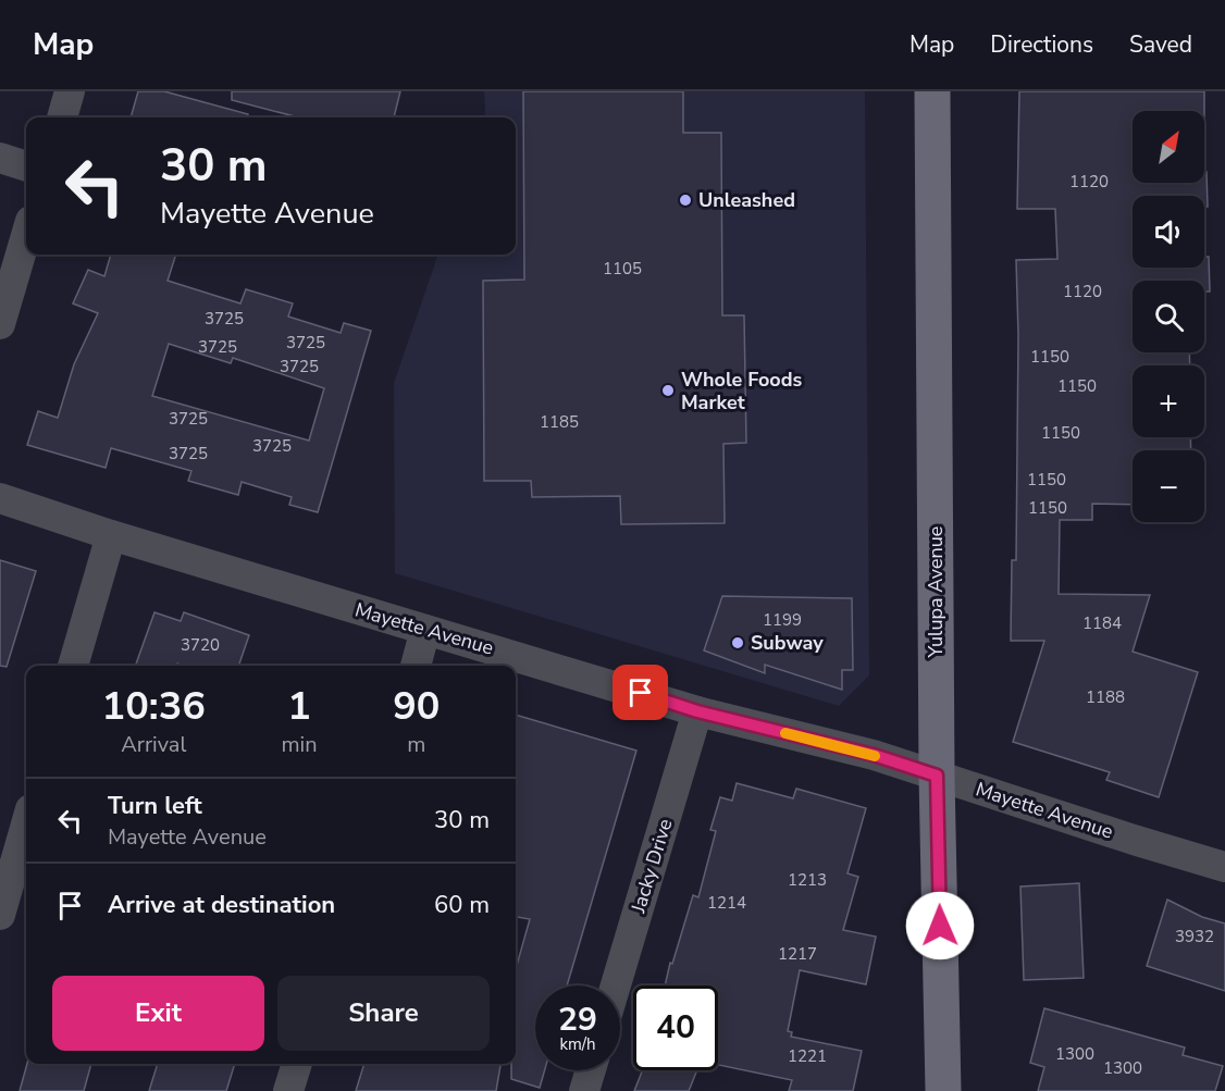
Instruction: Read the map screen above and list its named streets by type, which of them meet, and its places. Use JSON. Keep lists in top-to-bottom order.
{
  "streets": {
    "street": ["Yulupa Avenue", "Mayette Avenue", "Jacky Drive"]
  },
  "crossings": [
    ["Yulupa Avenue", "Mayette Avenue"],
    ["Mayette Avenue", "Jacky Drive"]
  ],
  "places": ["Unleashed", "Whole Foods Market", "Subway"],
  "house_numbers": [
    "1120",
    "1105",
    "1120",
    "3725",
    "3725",
    "3725",
    "1150",
    "3725",
    "1150",
    "3725",
    "1185",
    "1150",
    "3725",
    "3725",
    "1150",
    "1150",
    "1199",
    "1184",
    "3720",
    "1188",
    "1213",
    "1214",
    "3932",
    "1217",
    "1300",
    "1221",
    "1300"
  ],
  "north": "top right",
  "page": {
    "header": "Map",
    "nav": ["Map", "Directions", "Saved"],
    "map_buttons": ["+", "−"],
    "turn": ["30 m", "Mayette Avenue"],
    "eta": [
      "10:36",
      "Arrival",
      "1",
      "min",
      "90",
      "m"
    ],
    "list": [
      {
        "name": "Turn left",
        "note": "Mayette Avenue",
        "value": "30 m"
      },
      {
        "name": "Arrive at destination",
        "value": "60 m"
      }
    ],
    "buttons": ["Exit", "Share"],
    "speed": "29 km/h",
    "limit": "40"
  }
}
